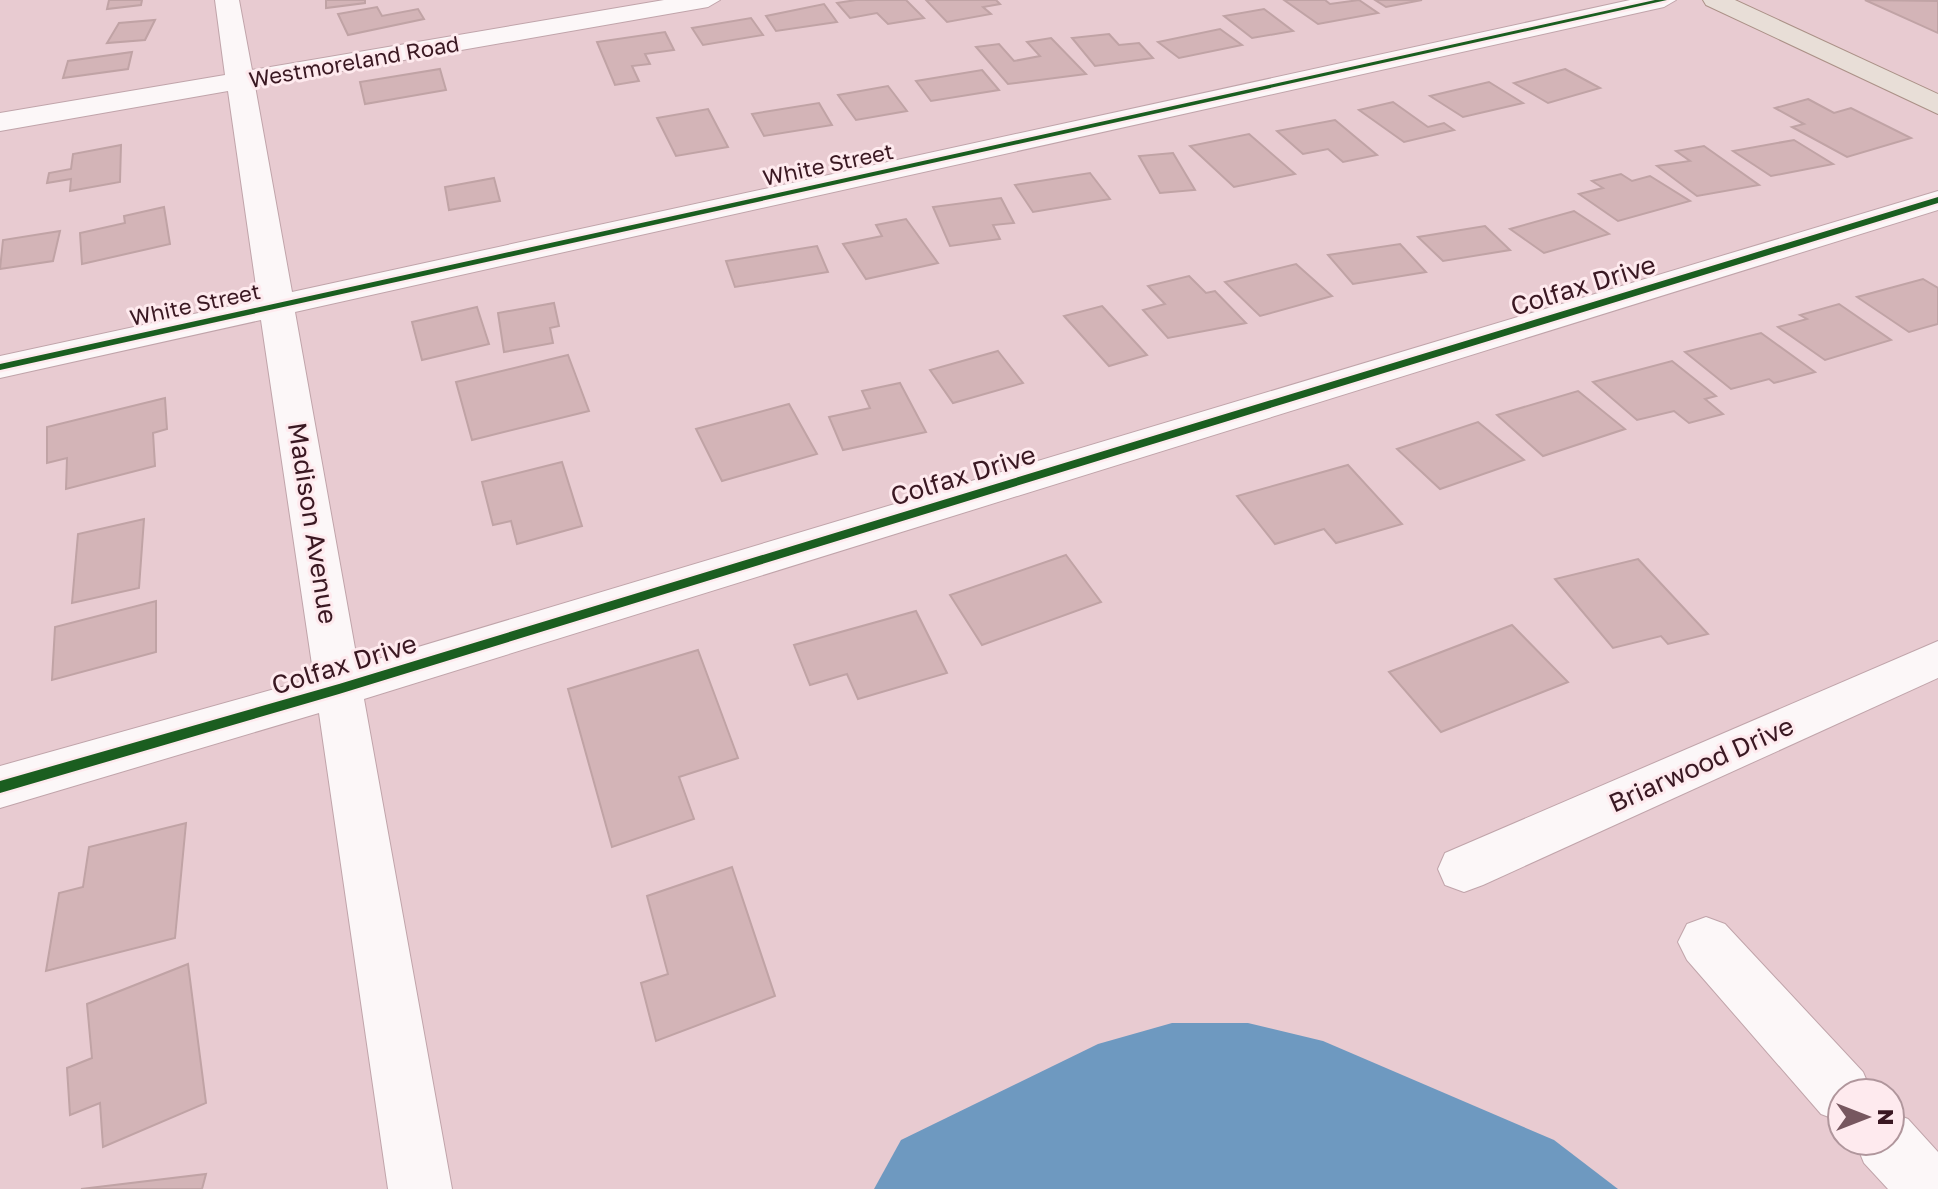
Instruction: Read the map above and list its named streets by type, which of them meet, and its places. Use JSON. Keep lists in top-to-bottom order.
{
  "streets": {
    "street": [
      "Westmoreland Road",
      "White Street",
      "Colfax Drive",
      "Madison Avenue",
      "Briarwood Drive"
    ]
  },
  "crossings": [
    ["Westmoreland Road", "Madison Avenue"],
    ["White Street", "Madison Avenue"],
    ["Colfax Drive", "Madison Avenue"]
  ],
  "north": "right"
}
